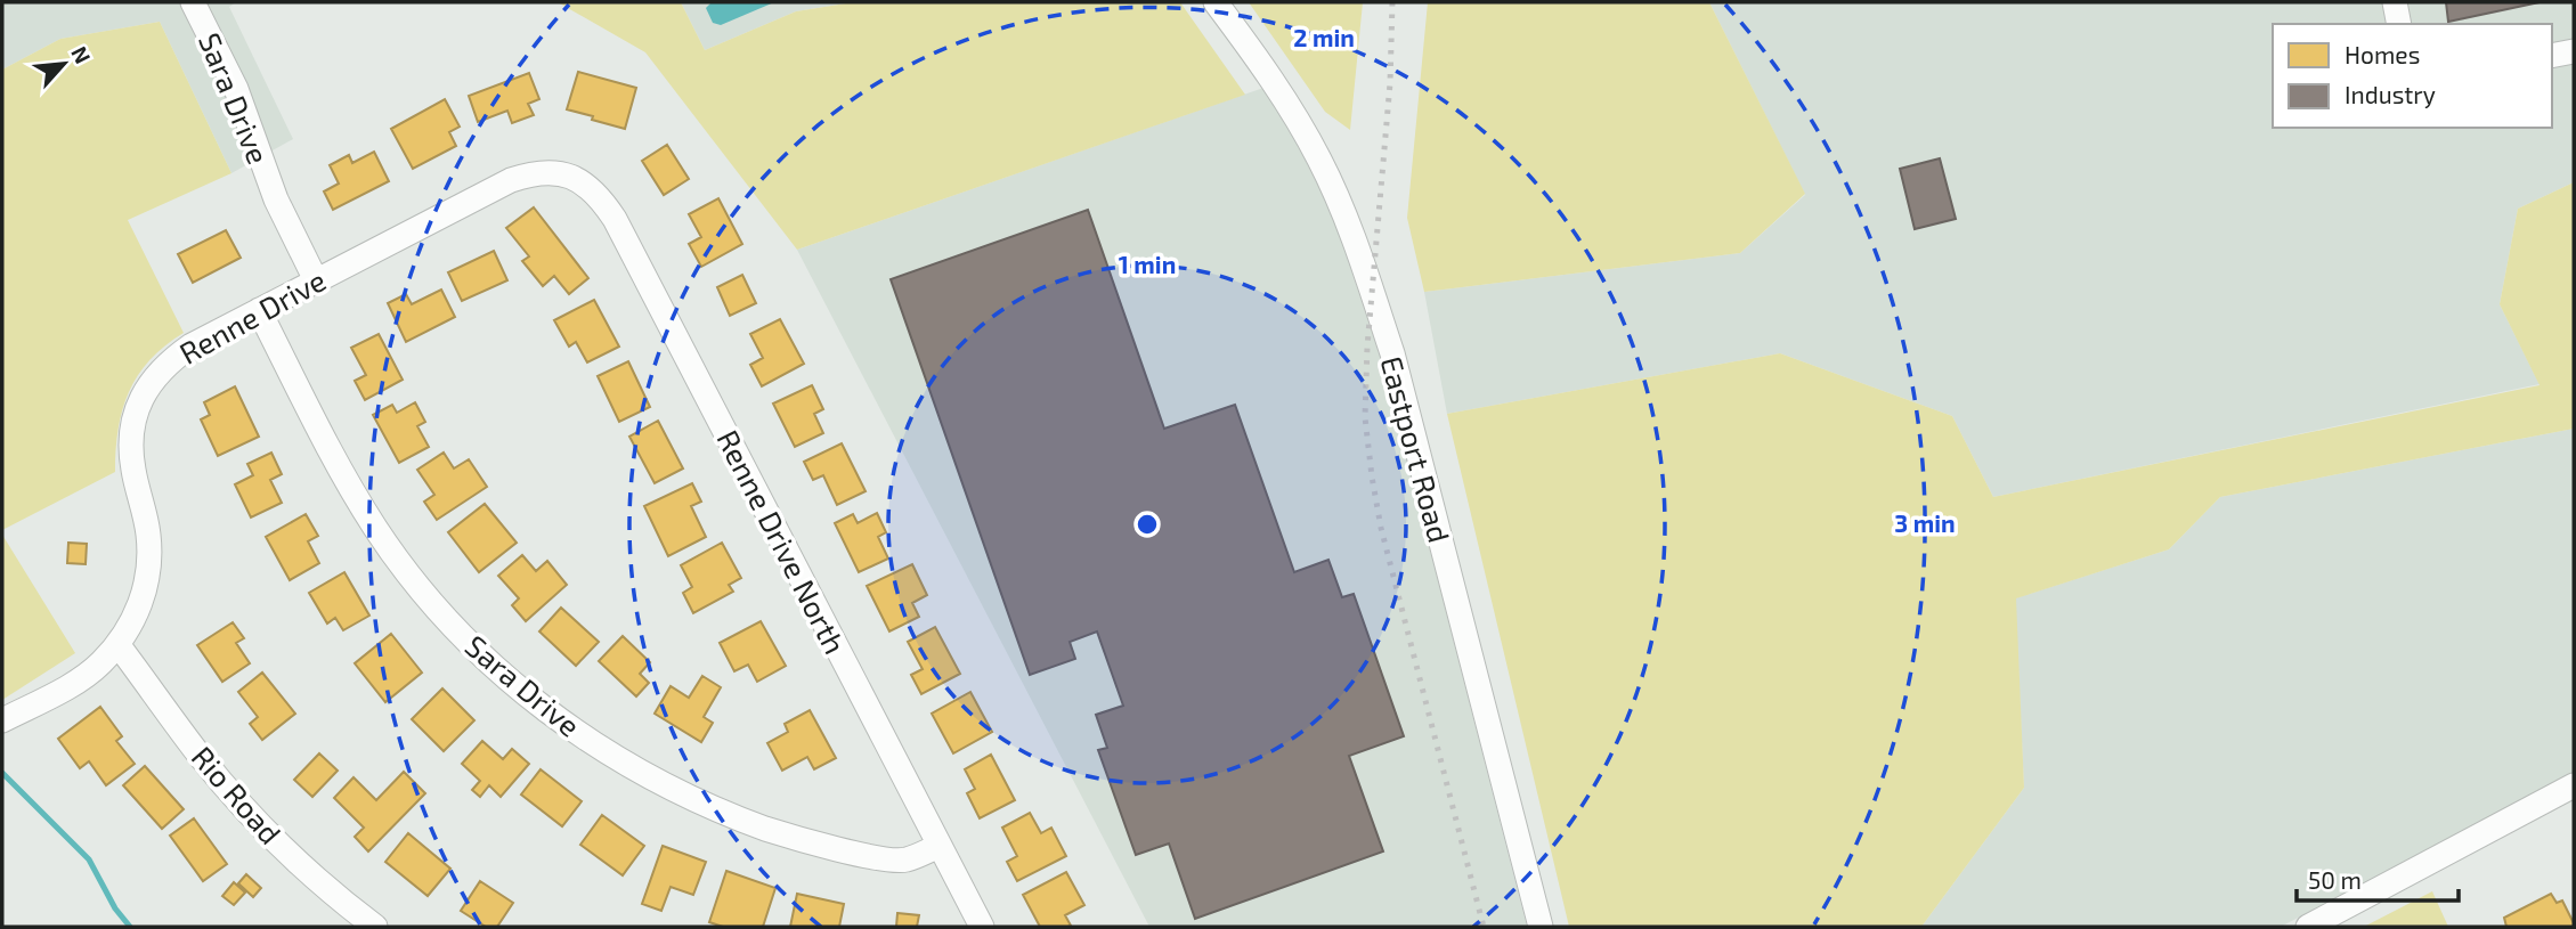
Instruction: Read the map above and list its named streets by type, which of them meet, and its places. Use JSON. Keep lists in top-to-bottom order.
{
  "streets": {
    "street": [
      "Sara Drive",
      "Renne Drive",
      "Eastport Road",
      "Renne Drive North",
      "Rio Road"
    ]
  },
  "crossings": [
    ["Sara Drive", "Renne Drive"],
    ["Sara Drive", "Renne Drive North"],
    ["Renne Drive", "Renne Drive North"],
    ["Renne Drive", "Rio Road"]
  ],
  "legend": ["Homes", "Industry"],
  "scale_bar": "50 m",
  "north": "top right",
  "rings": ["2 min", "1 min", "3 min"]
}
